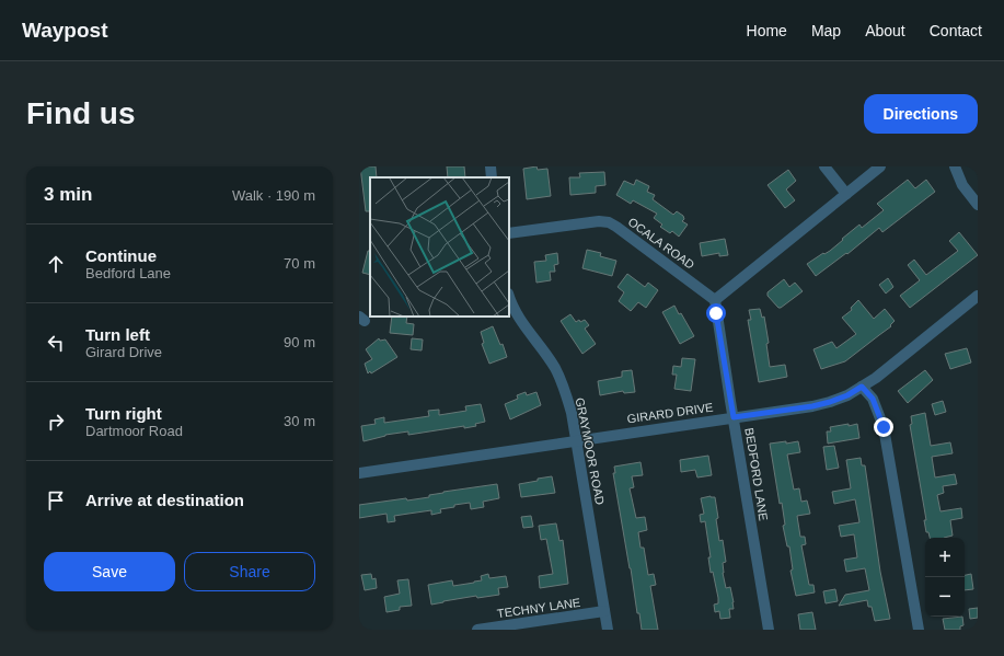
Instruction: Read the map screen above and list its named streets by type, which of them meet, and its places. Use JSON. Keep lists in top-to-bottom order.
{
  "streets": {
    "street": [
      "OCALA ROAD",
      "GIRARD DRIVE",
      "GRAYMOOR ROAD",
      "BEDFORD LANE",
      "TECHNY LANE"
    ]
  },
  "crossings": [
    ["OCALA ROAD", "BEDFORD LANE"],
    ["GIRARD DRIVE", "GRAYMOOR ROAD"],
    ["GIRARD DRIVE", "BEDFORD LANE"],
    ["GRAYMOOR ROAD", "TECHNY LANE"]
  ],
  "page": {
    "header": "Waypost",
    "nav": [
      "Home",
      "Map",
      "About",
      "Contact"
    ],
    "buttons": [
      "Directions",
      ["Save", "Share"]
    ],
    "title": "Find us",
    "heading": ["3 min", "Walk · 190 m"],
    "list": [
      ["Continue", "Bedford Lane", "70 m"],
      ["Turn left", "Girard Drive", "90 m"],
      ["Turn right", "Dartmoor Road", "30 m"],
      "Arrive at destination"
    ],
    "map_buttons": ["+", "−"]
  }
}
